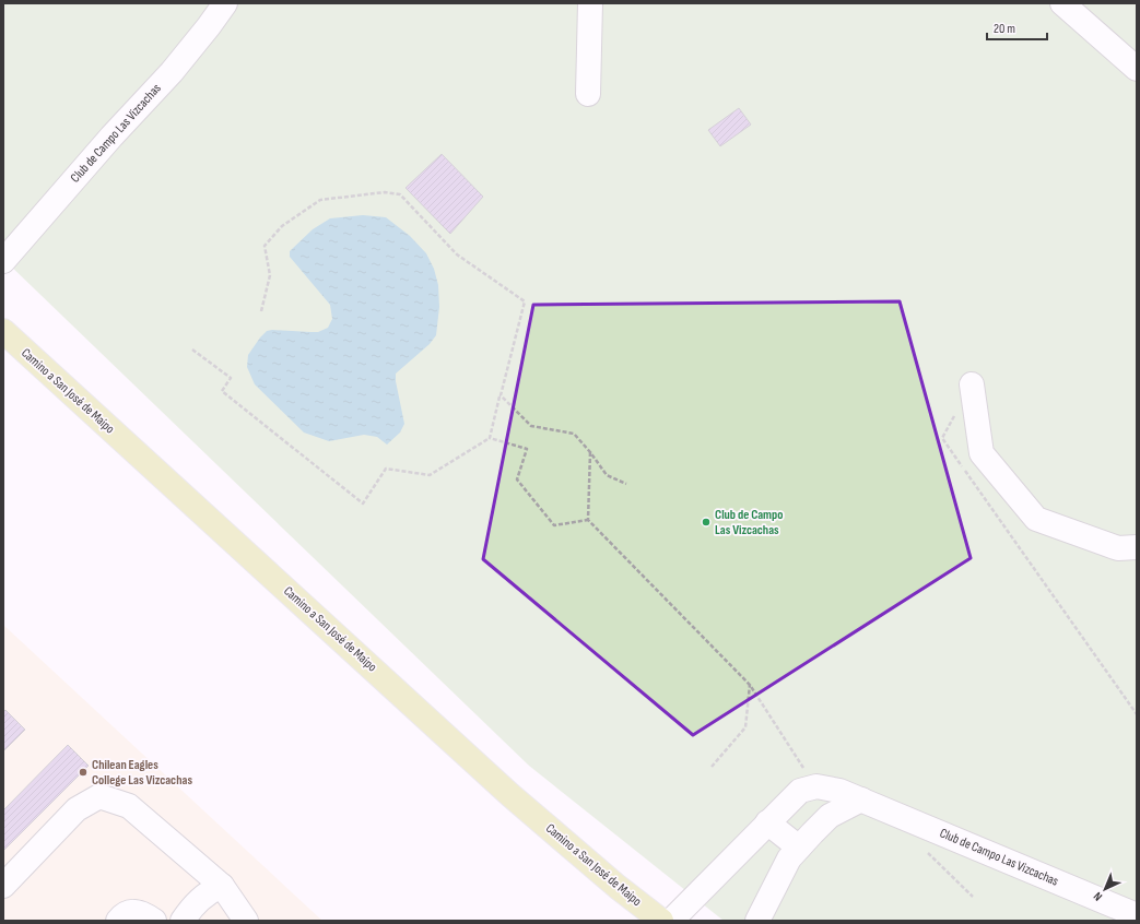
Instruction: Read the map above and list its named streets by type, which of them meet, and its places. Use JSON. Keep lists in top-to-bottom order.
{
  "streets": {
    "main road": ["Camino a San José de Maipo"],
    "lane": ["Club de Campo Las Vizcachas"]
  },
  "places": ["Club de Campo Las Vizcachas", "Chilean Eagles College Las Vizcachas"],
  "scale_bar": "20 m",
  "north": "bottom left"
}
